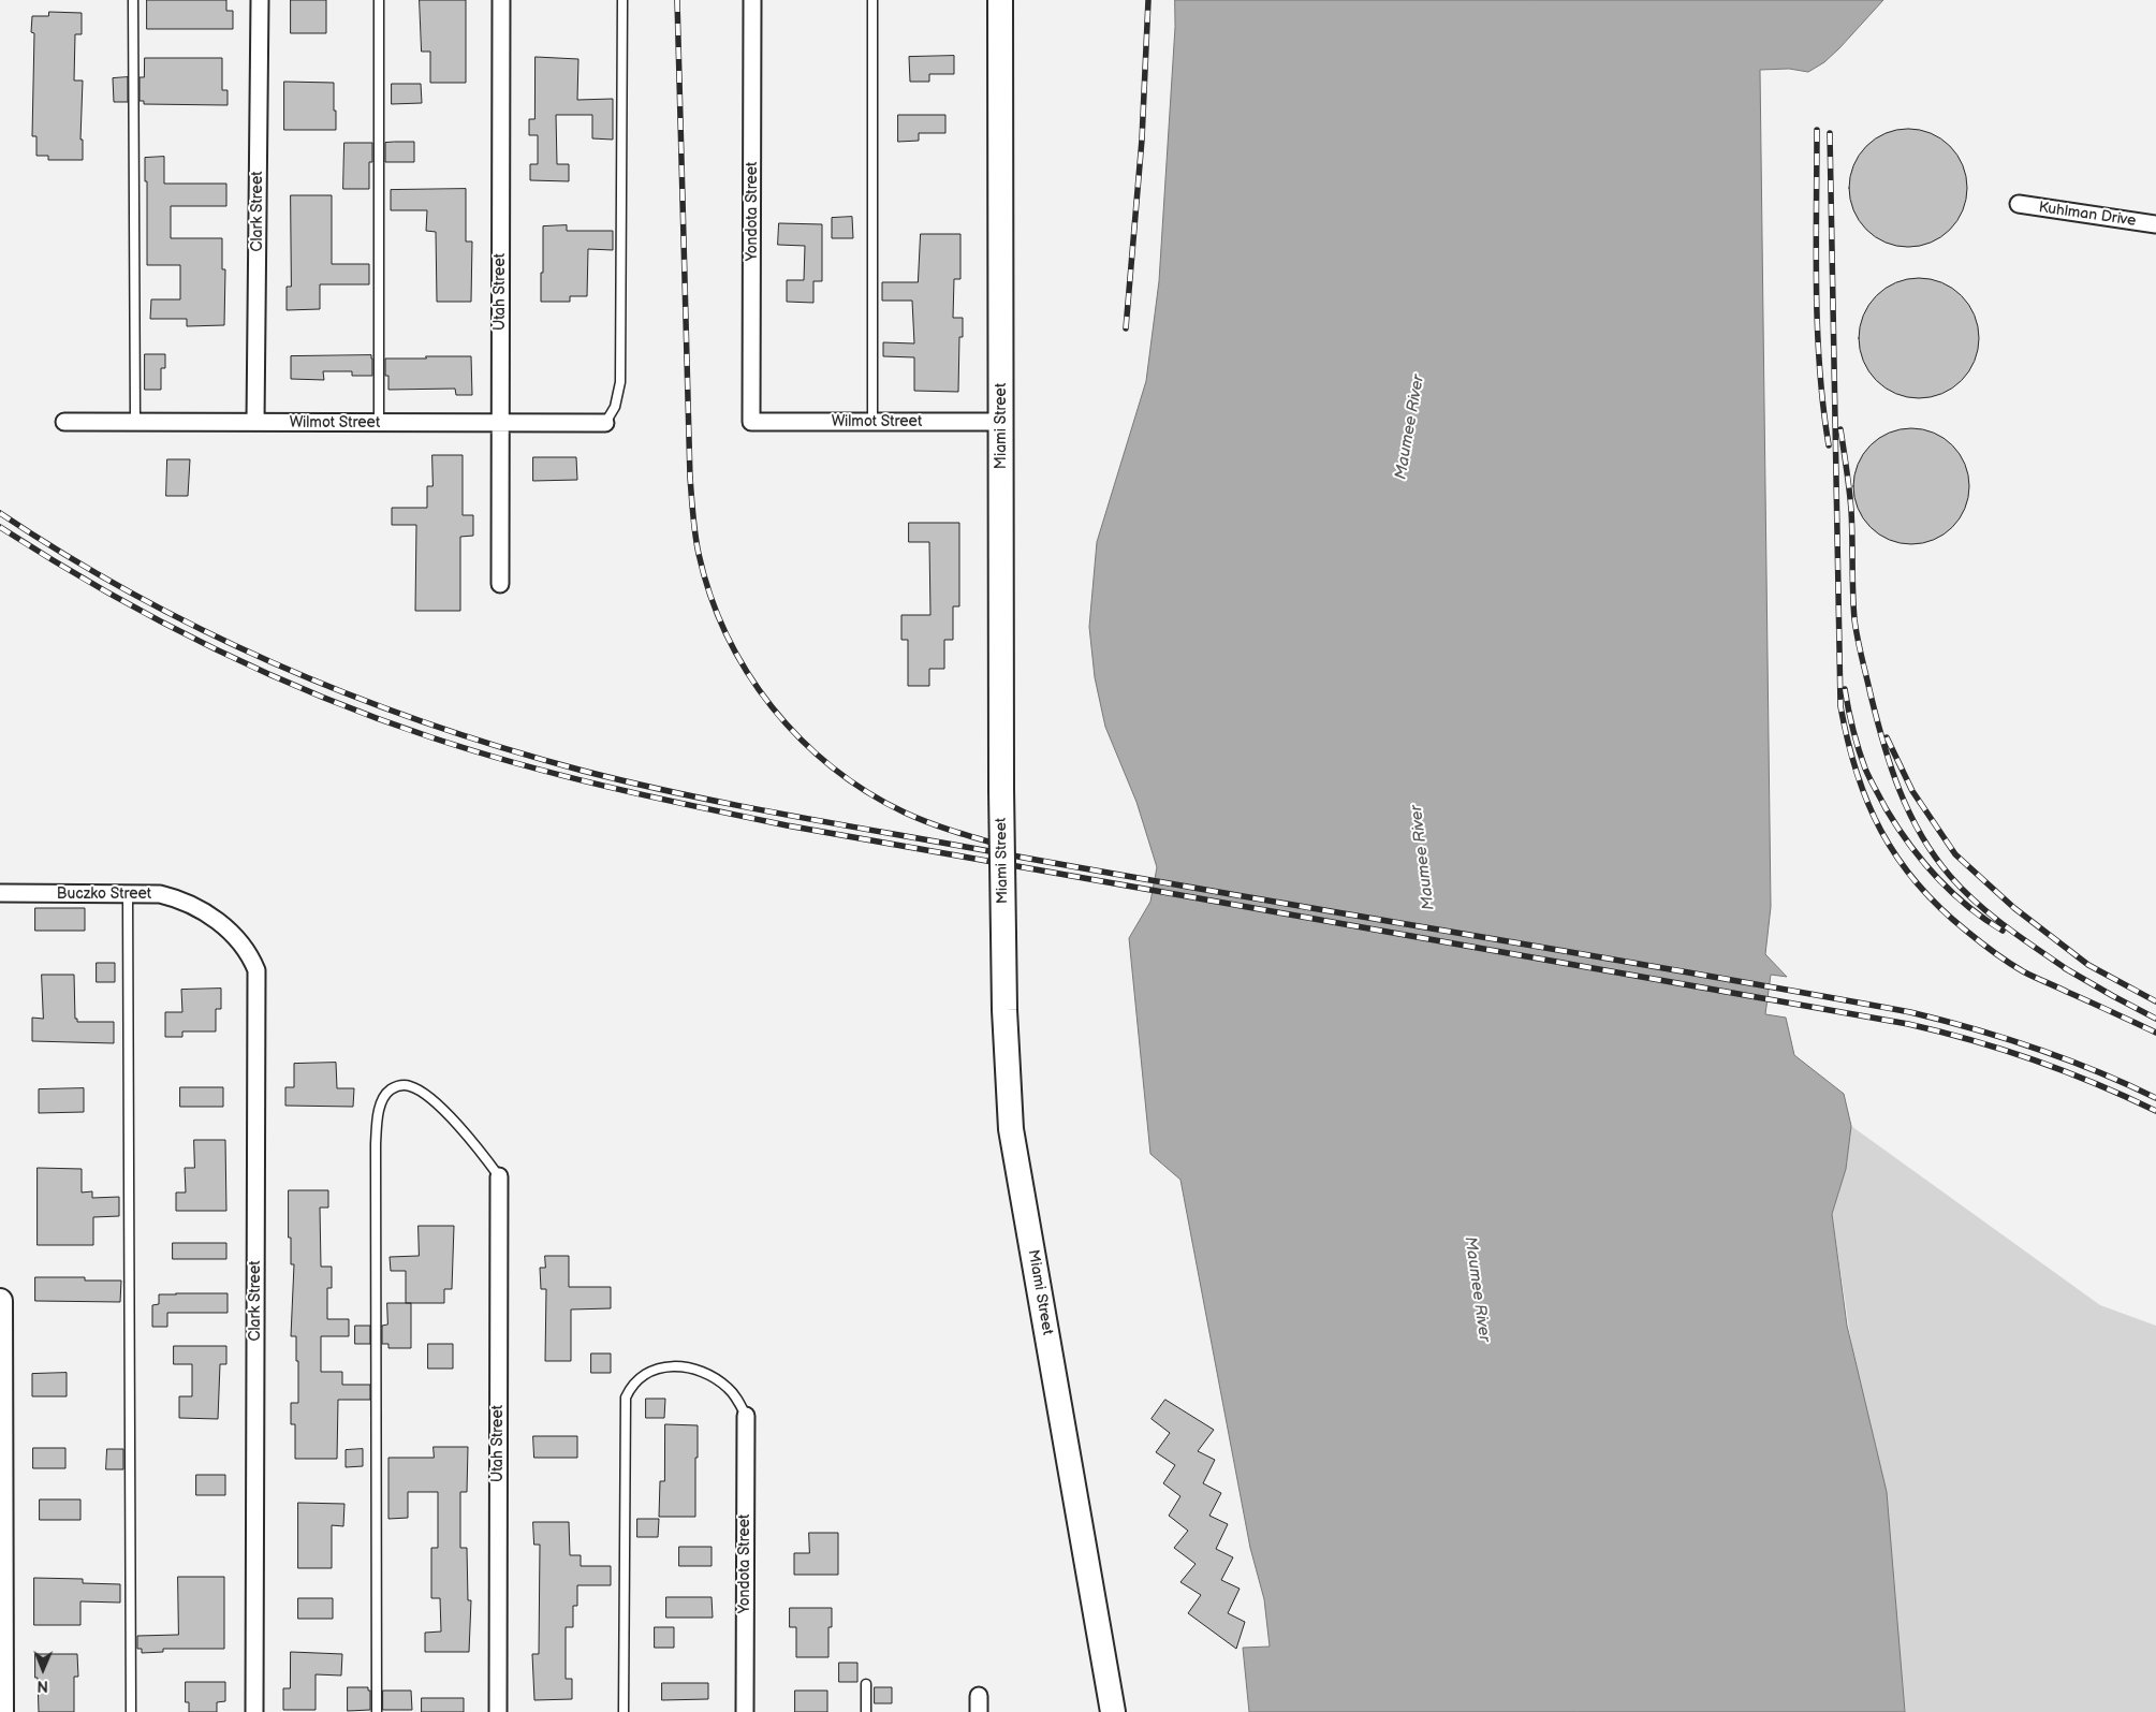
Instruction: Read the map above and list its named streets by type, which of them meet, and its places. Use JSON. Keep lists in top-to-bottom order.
{
  "streets": {
    "street": [
      "Clark Street",
      "Yondota Street",
      "Kuhlman Drive",
      "Utah Street",
      "Wilmot Street",
      "Miami Street",
      "Buczko Street"
    ]
  },
  "crossings": [
    ["Clark Street", "Wilmot Street"],
    ["Clark Street", "Buczko Street"],
    ["Yondota Street", "Wilmot Street"],
    ["Utah Street", "Wilmot Street"],
    ["Wilmot Street", "Miami Street"]
  ],
  "water": ["Maumee River"],
  "north": "bottom"
}
